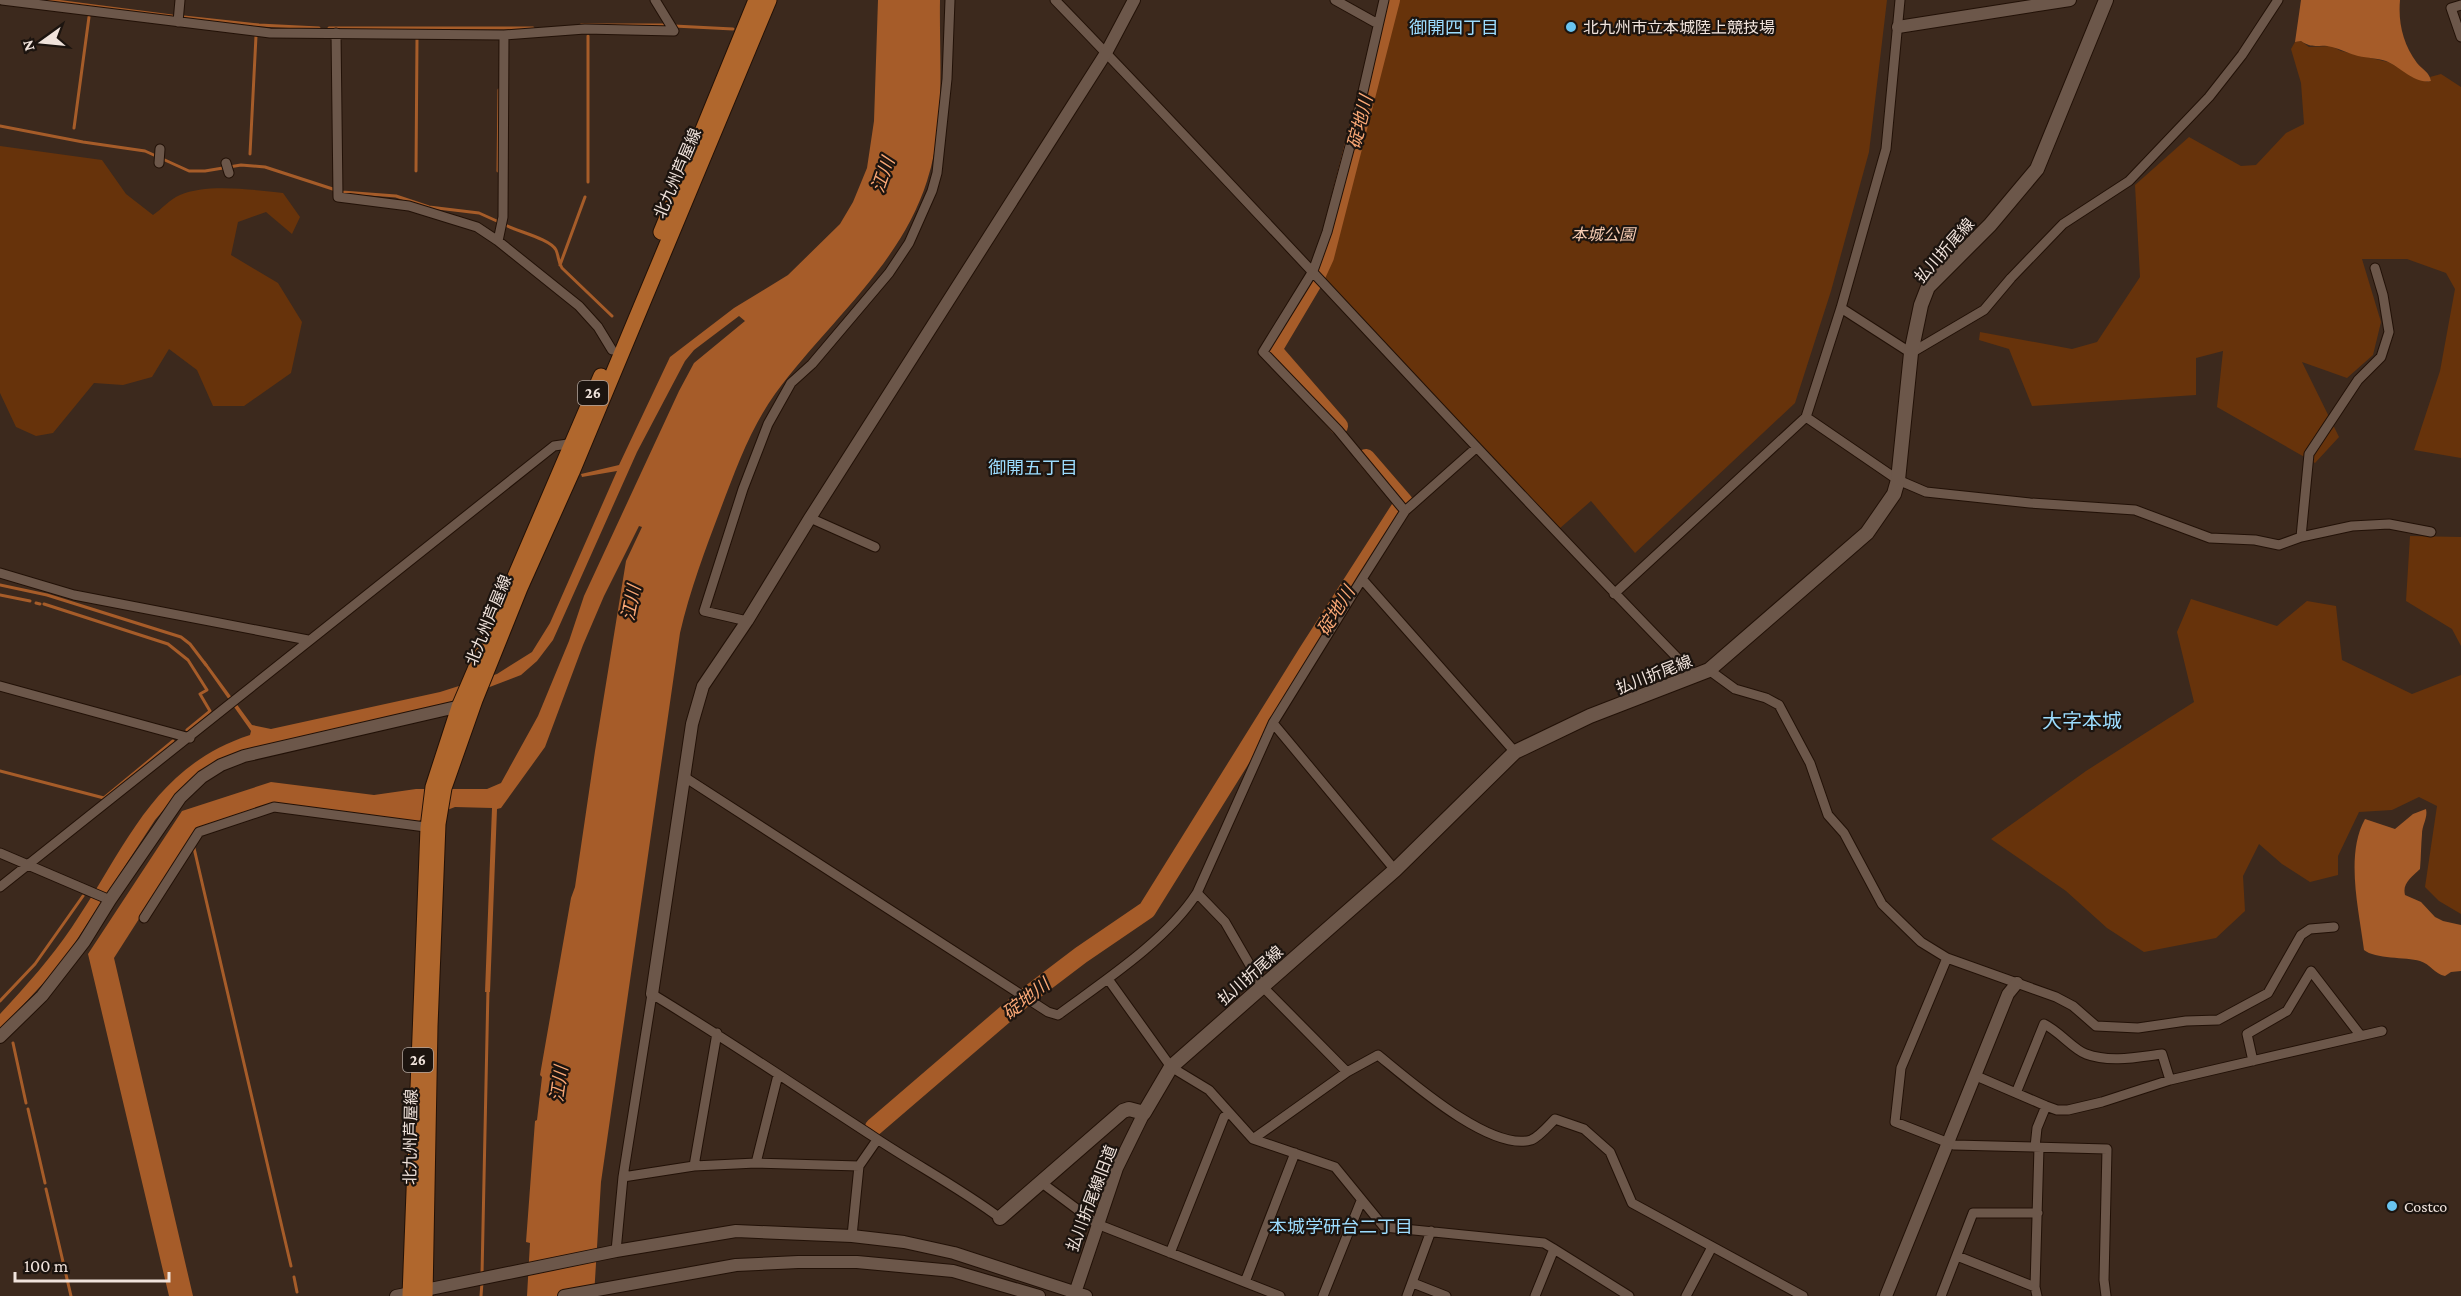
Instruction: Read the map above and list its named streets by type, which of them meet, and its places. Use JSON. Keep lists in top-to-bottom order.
{
  "streets": {
    "main road": ["北九州芦屋線", "払川折尾線", "26"],
    "street": ["払川折尾線旧道"]
  },
  "crossings": [
    ["払川折尾線", "払川折尾線旧道"]
  ],
  "districts": [
    "御開四丁目",
    "御開五丁目",
    "大字本城",
    "本城学研台二丁目"
  ],
  "water": ["碇地川", "江川"],
  "parks": ["本城公園"],
  "places": ["北九州市立本城陸上競技場", "Costco"],
  "scale_bar": "100 m",
  "north": "left"
}
